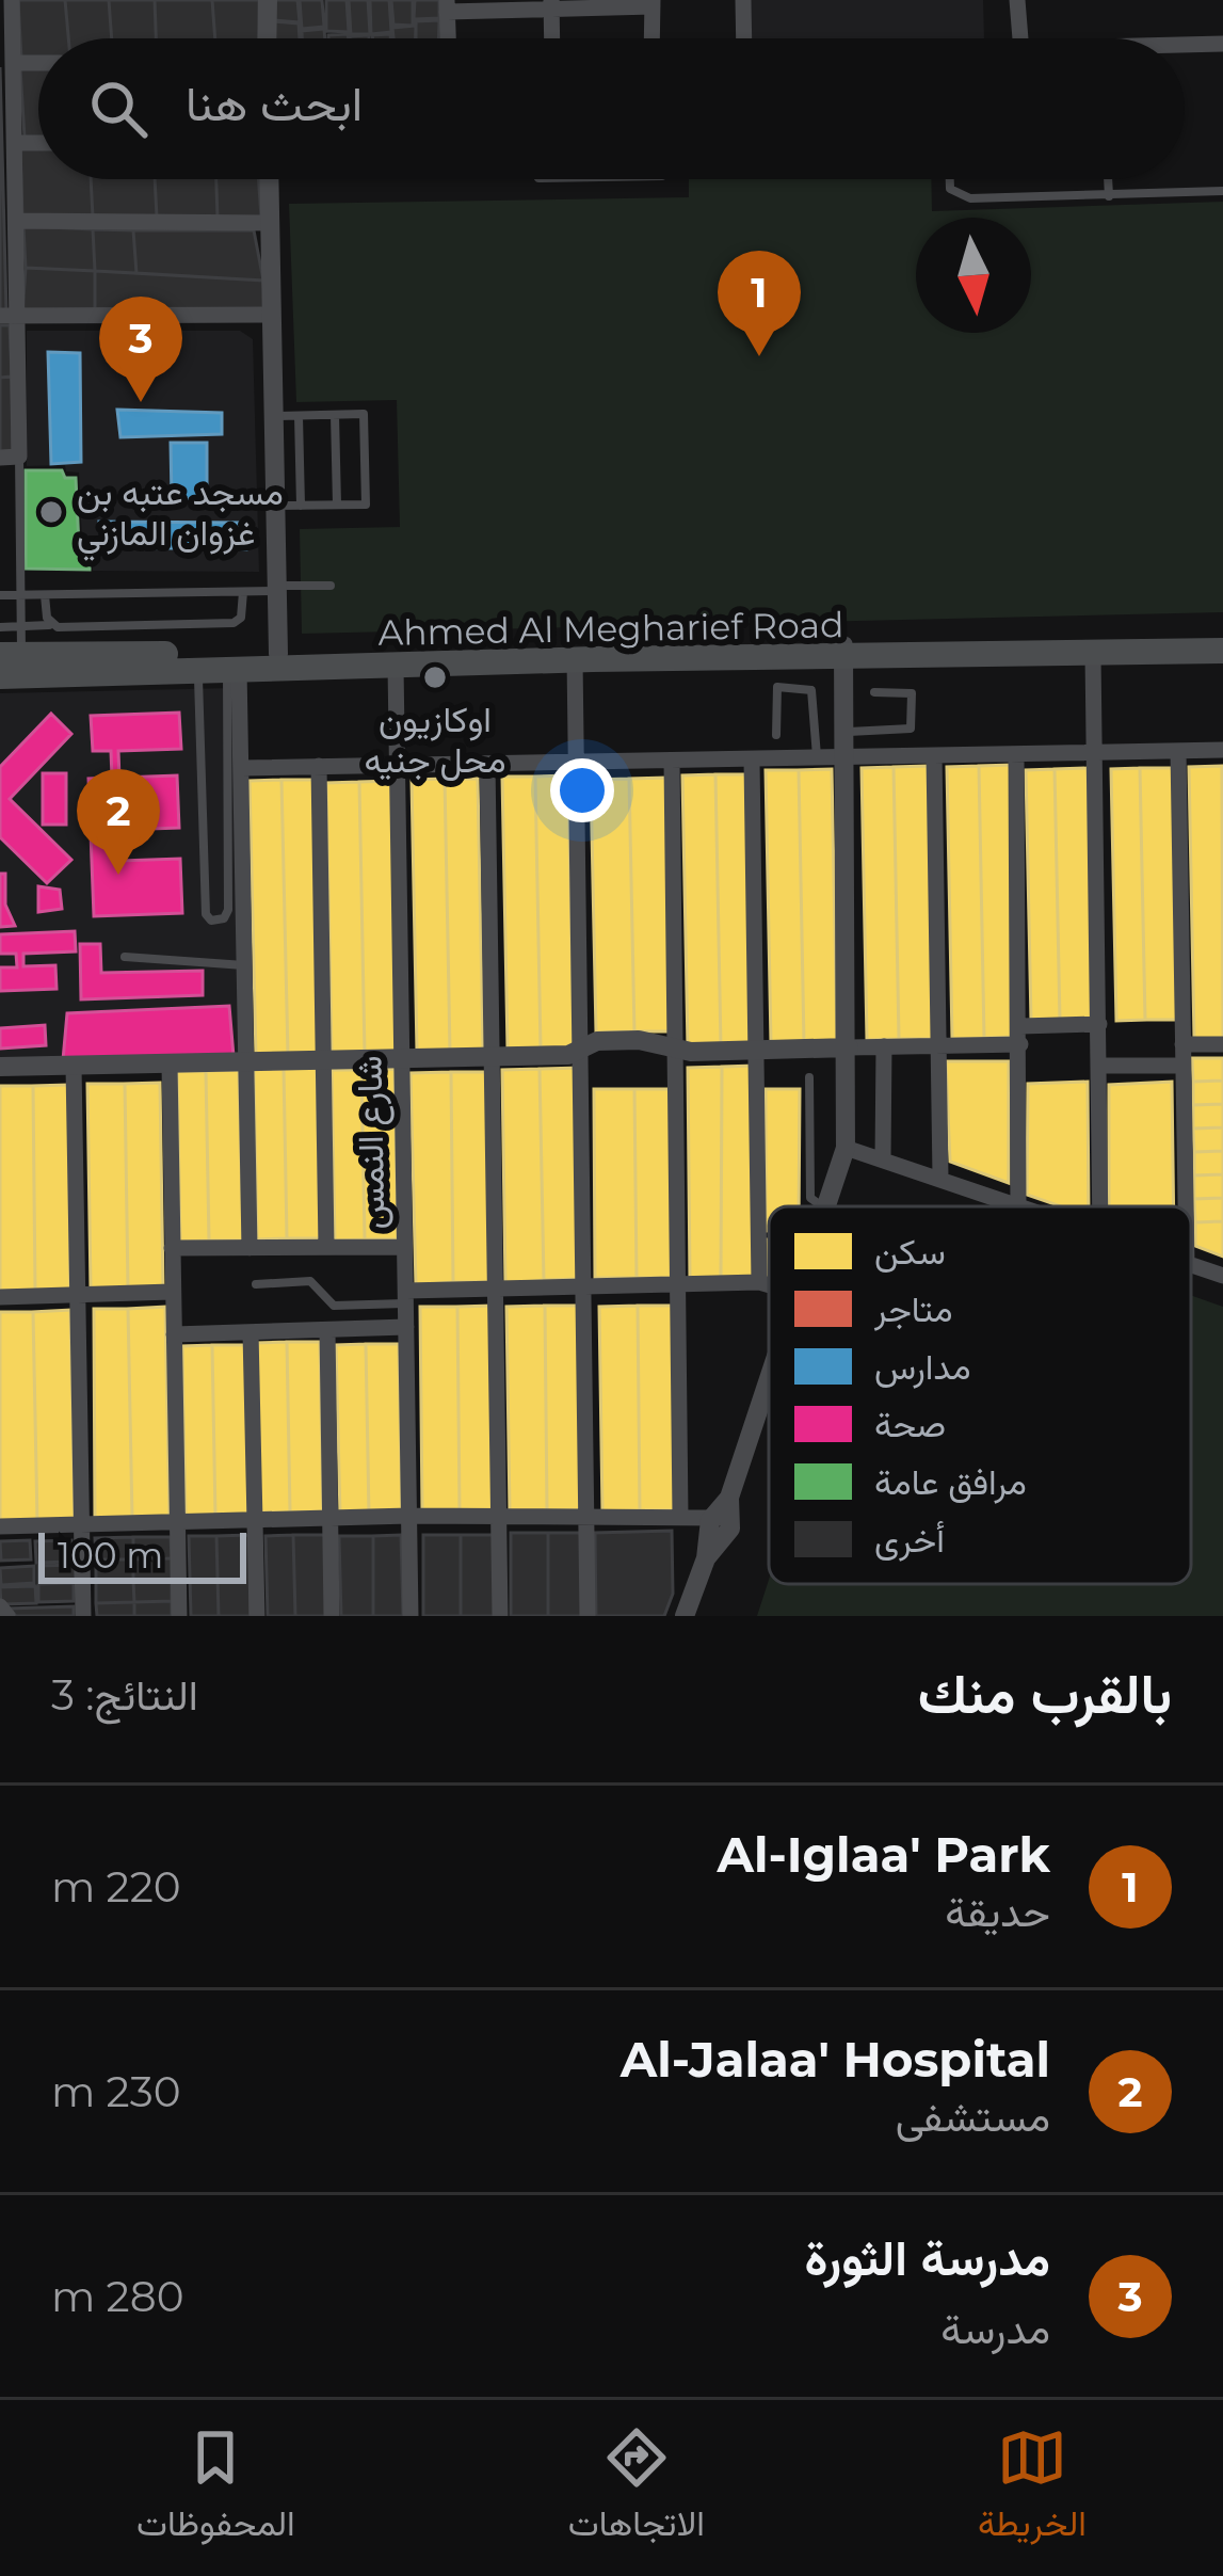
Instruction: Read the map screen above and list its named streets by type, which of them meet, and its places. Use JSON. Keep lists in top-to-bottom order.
{
  "streets": {
    "highway": ["Ahmed Al Megharief Road"],
    "street": ["شارع النمس"]
  },
  "crossings": [
    ["Ahmed Al Megharief Road", "شارع النمس"]
  ],
  "places": ["مسجد عتبه بن غزوان المازني", "اوكازيون محل جنيه"],
  "legend": [
    "سكن",
    "متاجر",
    "مدارس",
    "صحة",
    "مرافق عامة",
    "أخرى"
  ],
  "scale_bar": "100 m",
  "north": "bottom",
  "page": {
    "search": "ابحث هنا",
    "pins": ["1", "3", "2"],
    "scale": "100 m",
    "heading": ["بالقرب منك", "النتائج: 3"],
    "list": [
      {
        "mark": "1",
        "name": "Al-Iglaa' Park",
        "note": "حديقة",
        "value": "220 m"
      },
      {
        "mark": "2",
        "name": "Al-Jalaa' Hospital",
        "note": "مستشفى",
        "value": "230 m"
      },
      {
        "mark": "3",
        "name": "مدرسة الثورة",
        "note": "مدرسة",
        "value": "280 m"
      }
    ],
    "nav": ["الخريطة", "الاتجاهات", "المحفوظات"]
  }
}
